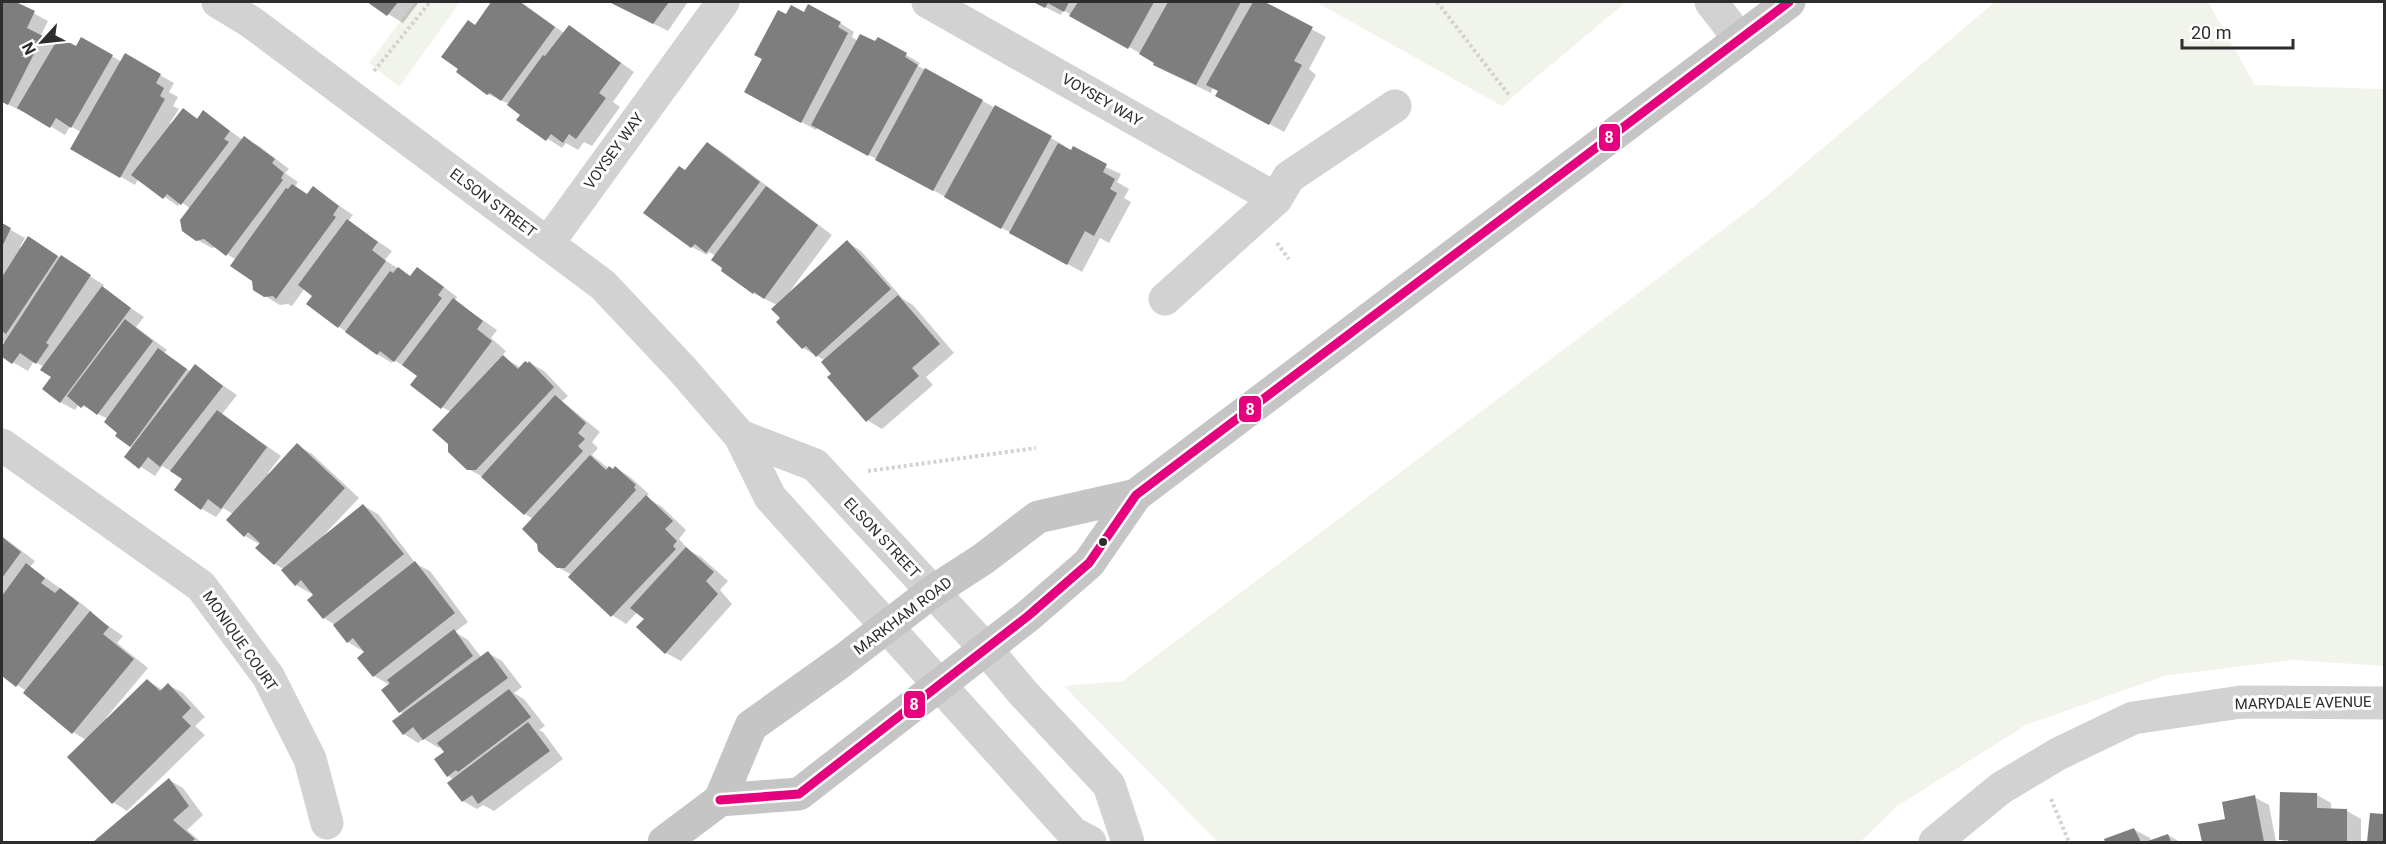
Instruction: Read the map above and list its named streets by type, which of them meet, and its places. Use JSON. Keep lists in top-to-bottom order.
{
  "streets": {
    "main road": ["MARKHAM ROAD"],
    "street": [
      "VOYSEY WAY",
      "ELSON STREET",
      "MONIQUE COURT",
      "MARYDALE AVENUE"
    ]
  },
  "crossings": [
    ["VOYSEY WAY", "ELSON STREET"],
    ["ELSON STREET", "MARKHAM ROAD"]
  ],
  "lines": ["transit line 8"],
  "scale_bar": "20 m",
  "north": "bottom left"
}
